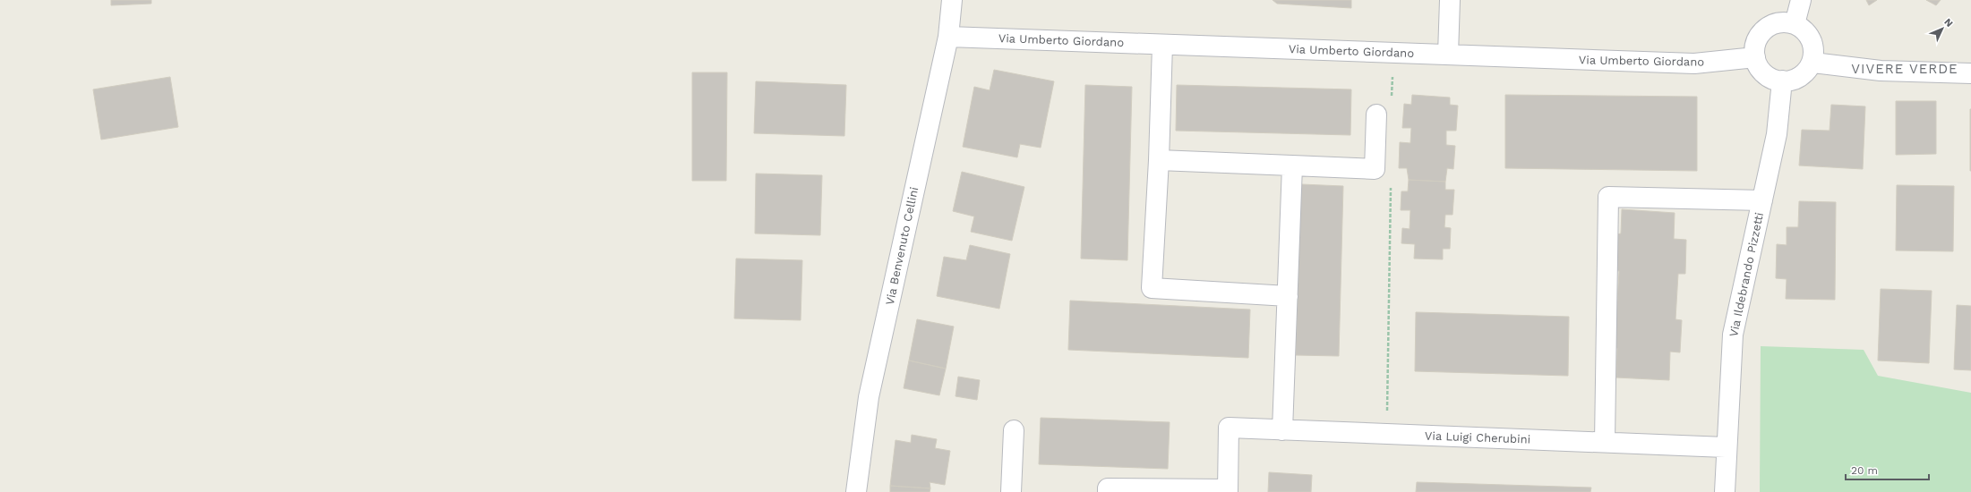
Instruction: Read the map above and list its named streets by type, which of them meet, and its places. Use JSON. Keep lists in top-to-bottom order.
{
  "streets": {
    "street": [
      "Via Umberto Giordano",
      "Via Benvenuto Cellini",
      "Via Ildebrando Pizzetti",
      "Via Luigi Cherubini"
    ]
  },
  "crossings": [
    ["Via Umberto Giordano", "Via Benvenuto Cellini"],
    ["Via Umberto Giordano", "Via Ildebrando Pizzetti"],
    ["Via Ildebrando Pizzetti", "Via Luigi Cherubini"]
  ],
  "districts": ["VIVERE VERDE"],
  "scale_bar": "20 m",
  "north": "top right"
}
